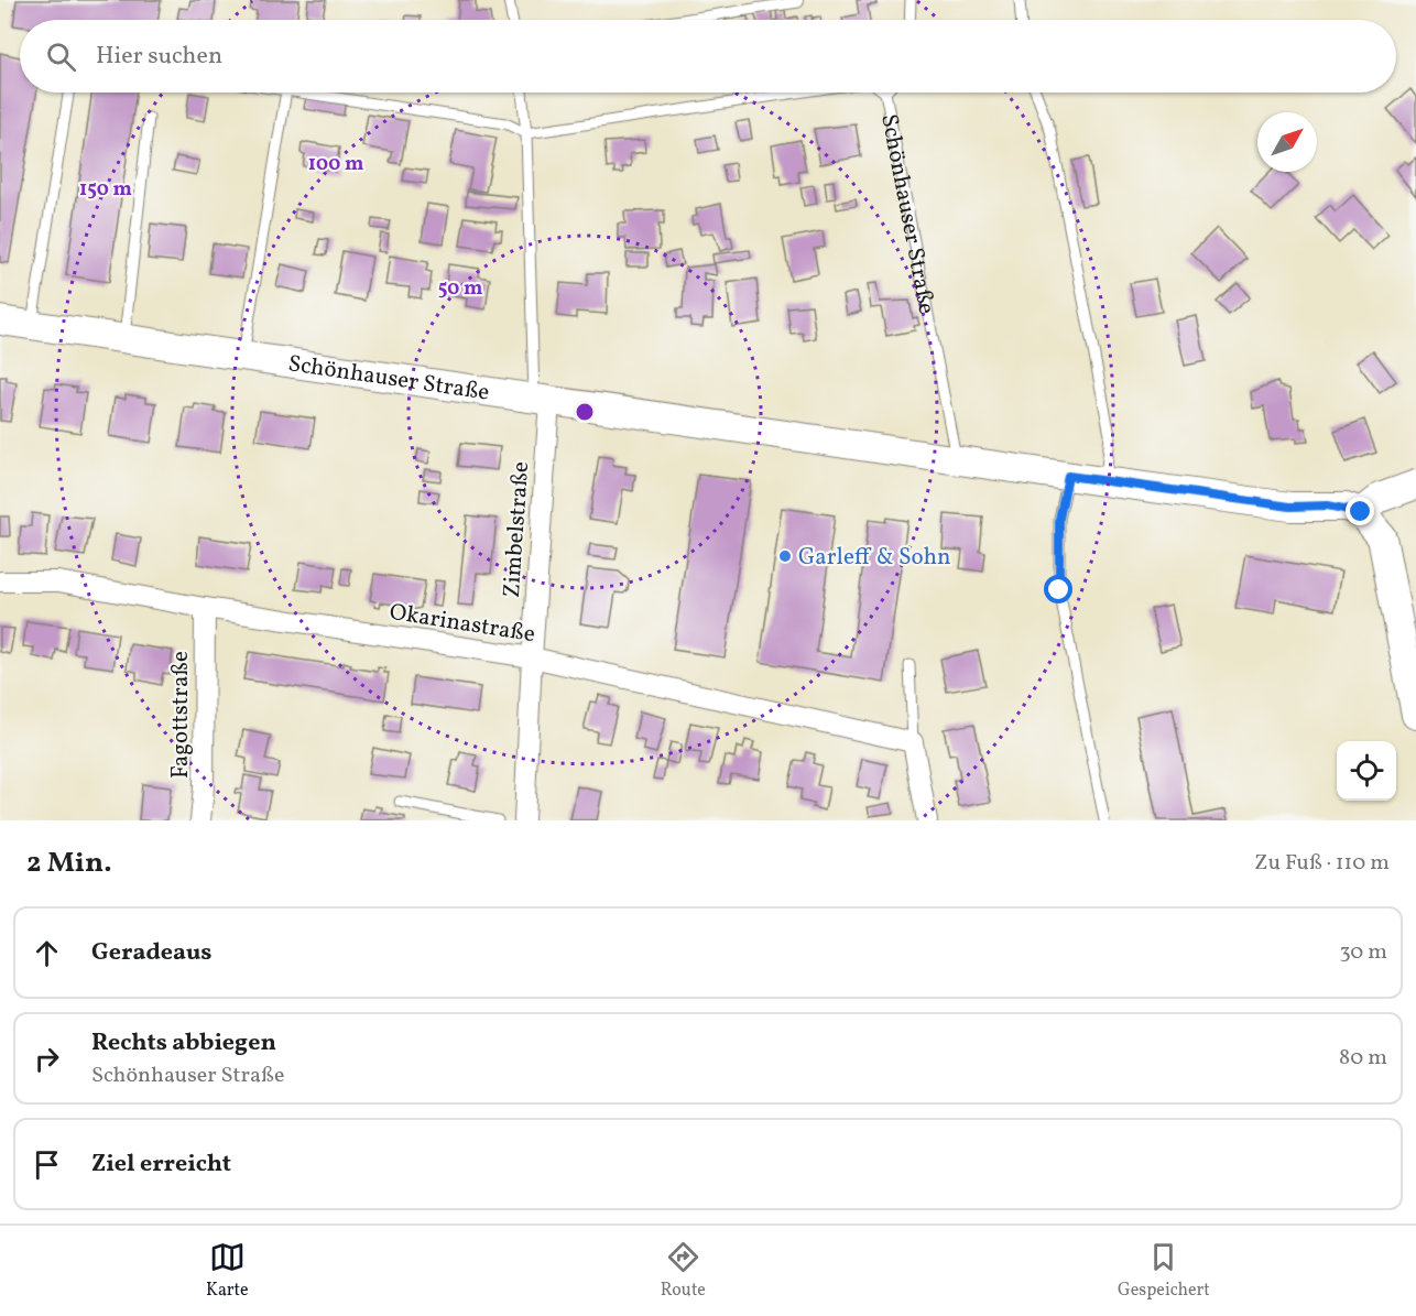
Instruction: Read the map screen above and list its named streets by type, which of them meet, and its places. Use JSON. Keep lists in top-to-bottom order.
{
  "streets": {
    "street": [
      "Schönhauser Straße",
      "Zimbelstraße",
      "Okarinastraße",
      "Fagottstraße"
    ]
  },
  "crossings": [
    ["Schönhauser Straße", "Zimbelstraße"],
    ["Zimbelstraße", "Okarinastraße"],
    ["Okarinastraße", "Fagottstraße"]
  ],
  "places": ["Garleff & Sohn"],
  "north": "top right",
  "page": {
    "search": "Hier suchen",
    "heading": ["2 Min.", "Zu Fuß · 110 m"],
    "list": [
      ["Geradeaus", "30 m"],
      ["Rechts abbiegen", "Schönhauser Straße", "80 m"],
      "Ziel erreicht"
    ],
    "nav": ["Karte", "Route", "Gespeichert"]
  },
  "rings": ["100 m", "150 m", "50 m"]
}
